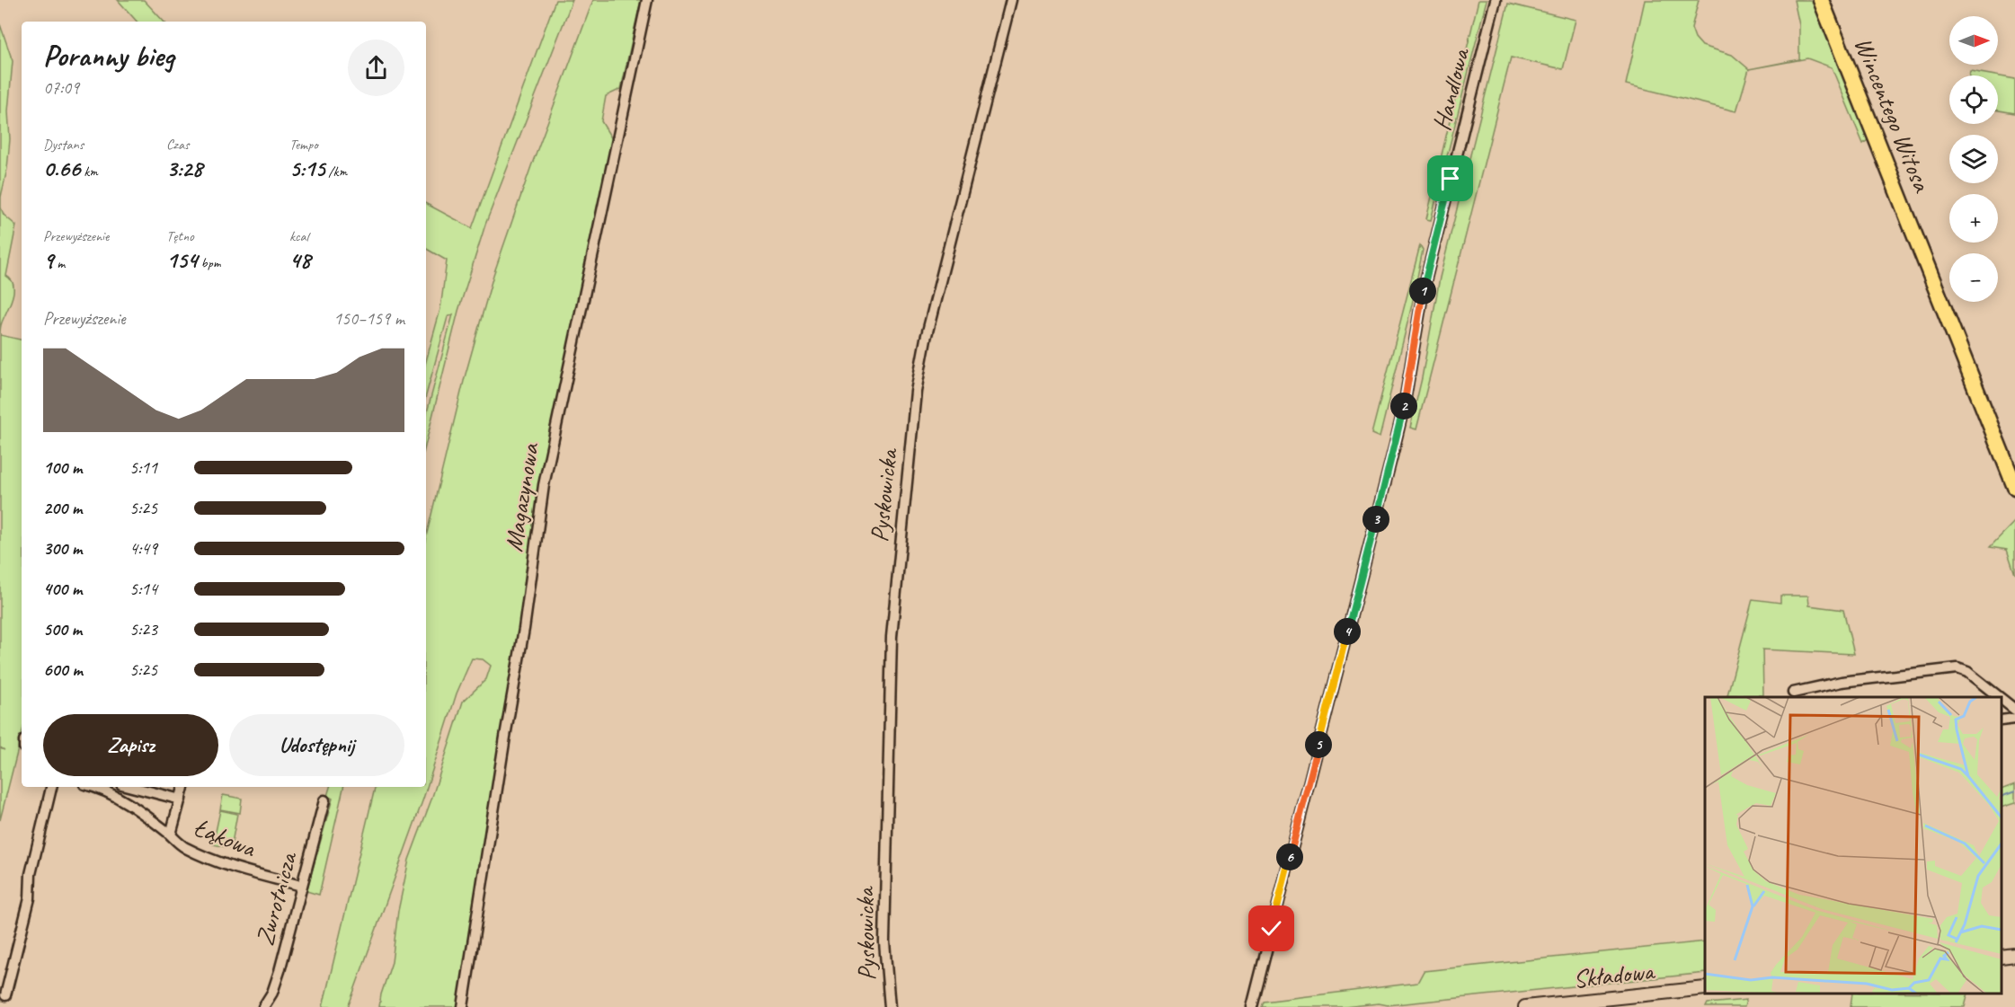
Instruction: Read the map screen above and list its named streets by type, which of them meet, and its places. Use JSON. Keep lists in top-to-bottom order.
{
  "streets": {
    "main road": ["Wincentego Witosa", "Składowa"],
    "street": [
      "Handlowa",
      "Pyskowicka",
      "Magazynowa",
      "Łąkowa",
      "Zwrotnicza"
    ]
  },
  "crossings": [
    ["Łąkowa", "Zwrotnicza"]
  ],
  "north": "right",
  "page": {
    "map_buttons": ["+", "−"],
    "heading": ["Poranny bieg", "07:09"],
    "stats": [
      ["Dystans", "0.66 km"],
      ["Czas", "3:28"],
      ["Tempo", "5:15 /km"],
      ["Przewyższenie", "9 m"],
      ["Tętno", "154 bpm"],
      ["kcal", "48"]
    ],
    "pins": [
      "1",
      "2",
      "3",
      "4",
      "5",
      "6"
    ],
    "chart": ["Przewyższenie", "150–159 m"],
    "list": [
      {
        "name": "100 m",
        "note": "5:11"
      },
      {
        "name": "200 m",
        "note": "5:25"
      },
      {
        "name": "300 m",
        "note": "4:49"
      },
      {
        "name": "400 m",
        "note": "5:14"
      },
      {
        "name": "500 m",
        "note": "5:23"
      },
      {
        "name": "600 m",
        "note": "5:25"
      }
    ],
    "buttons": ["Zapisz", "Udostępnij"]
  }
}
